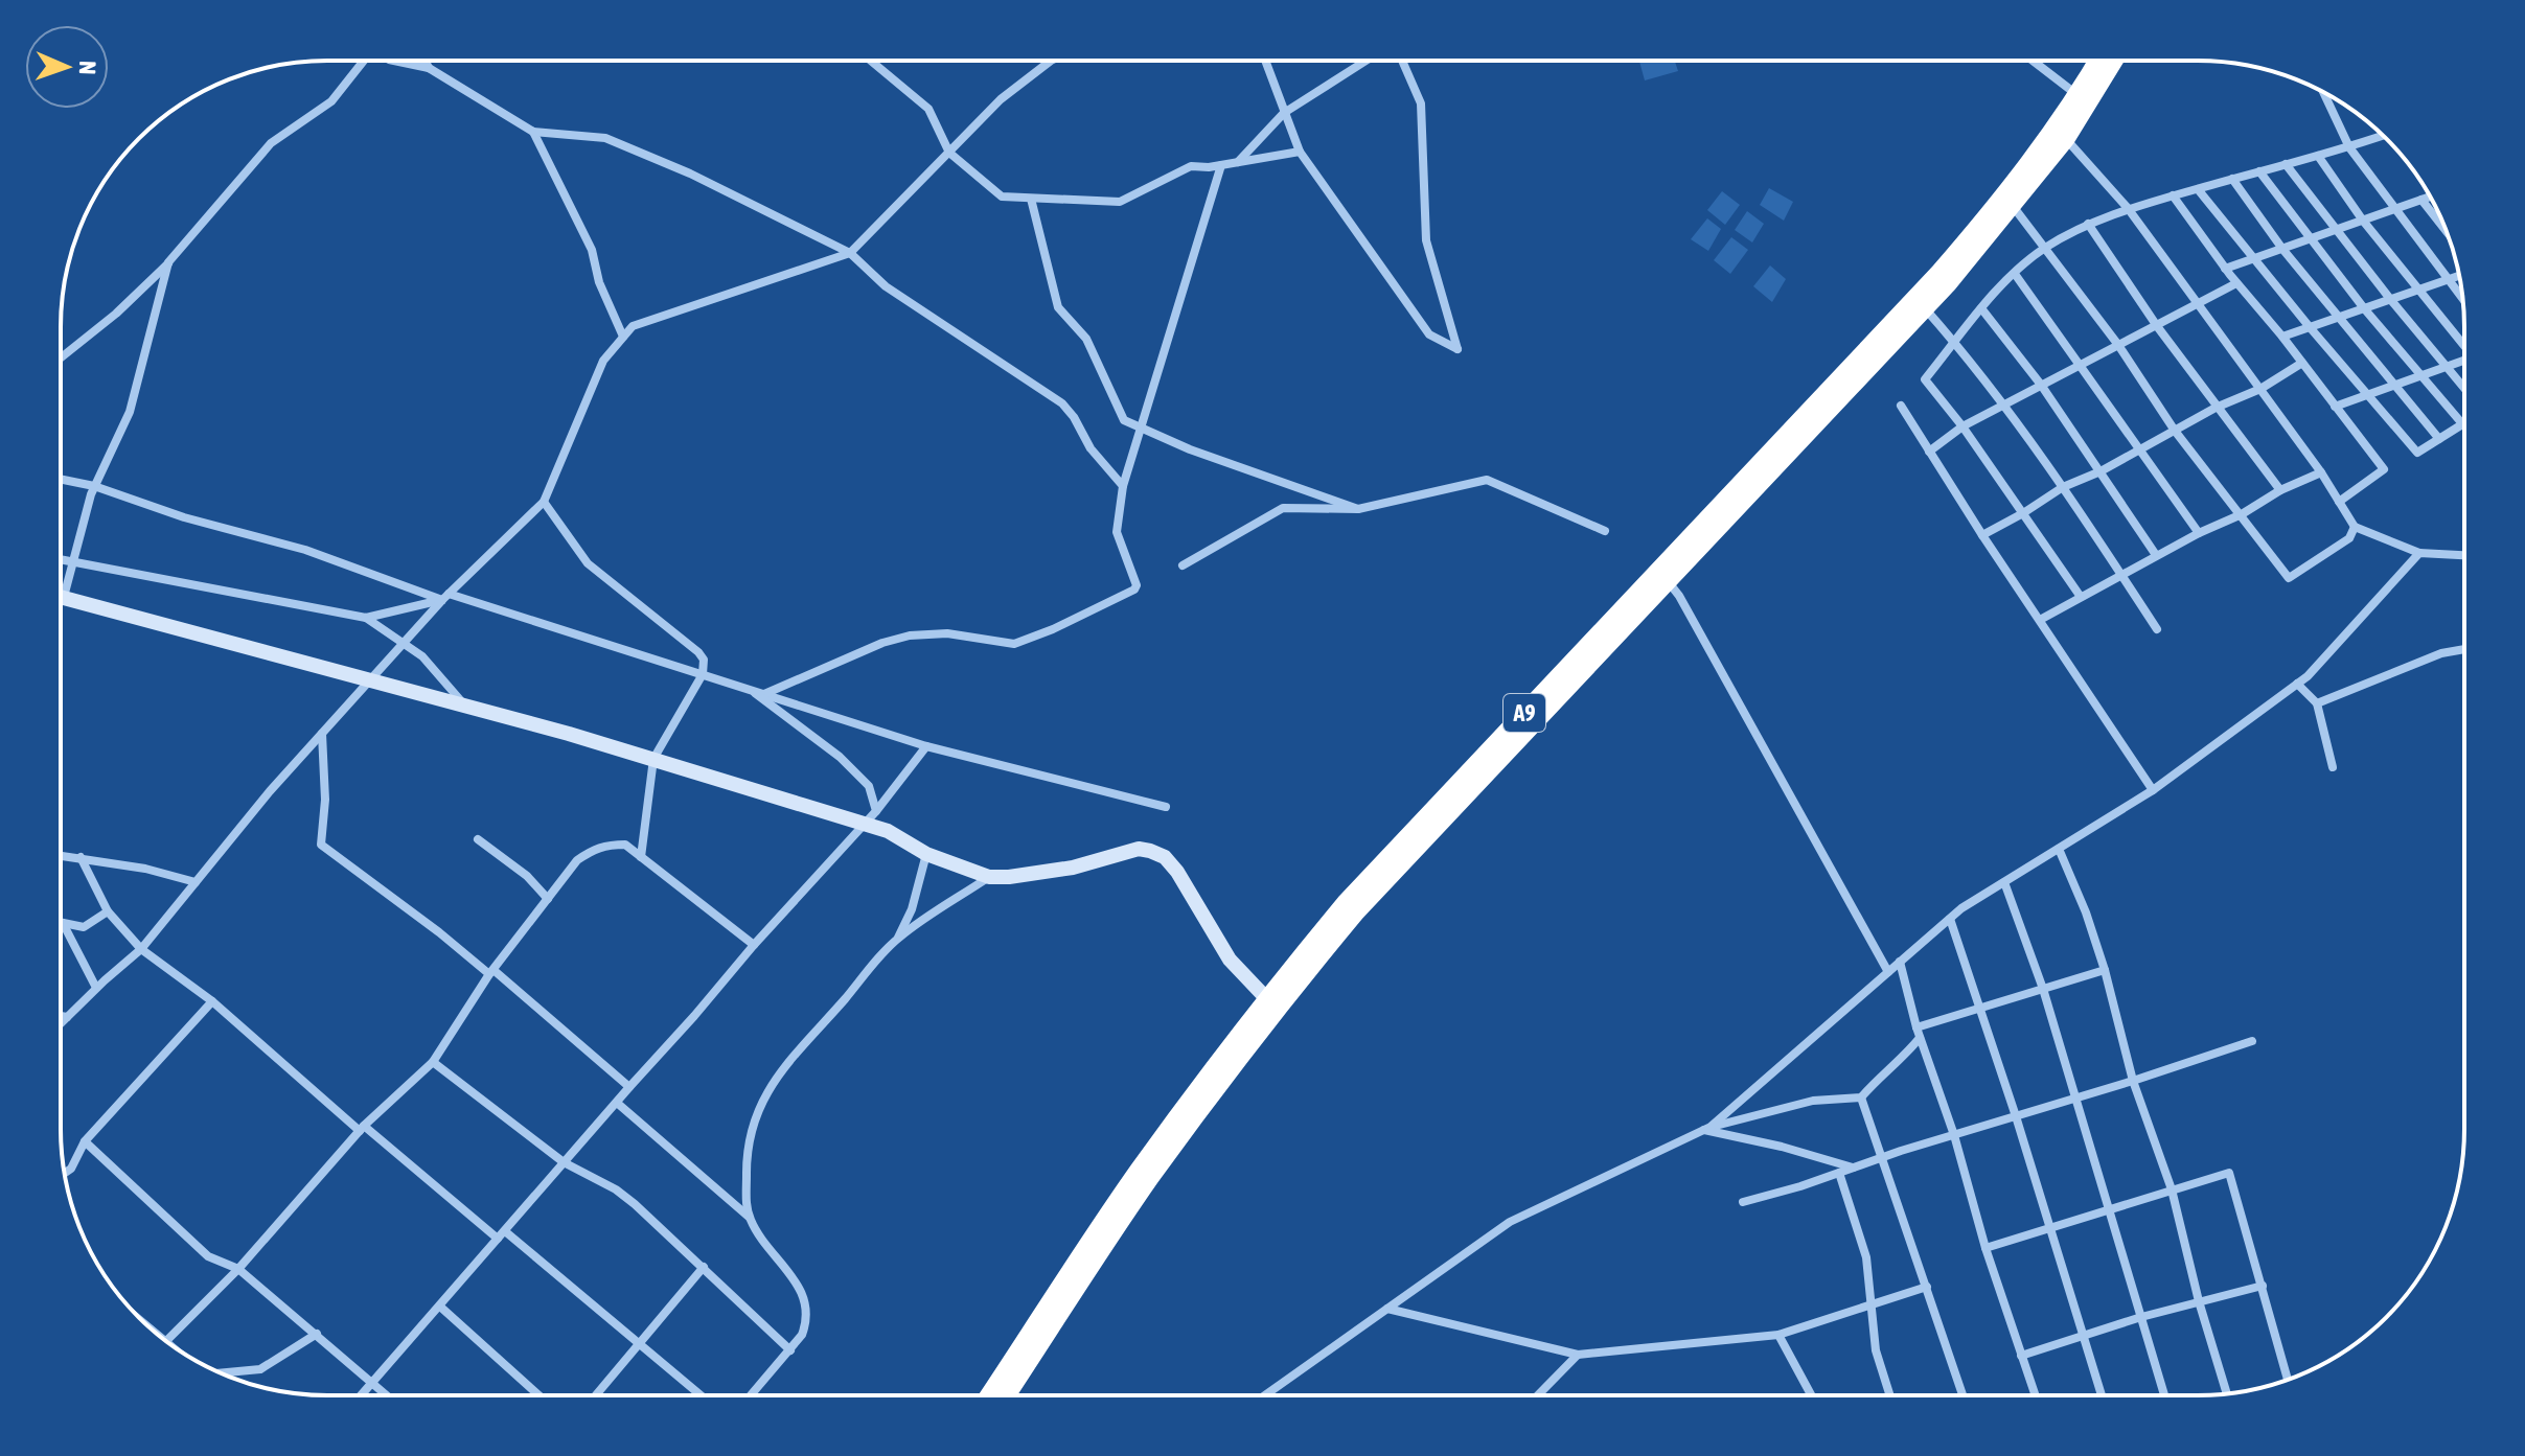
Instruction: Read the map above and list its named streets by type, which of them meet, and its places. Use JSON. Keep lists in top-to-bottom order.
{
  "streets": {
    "highway": ["A9"]
  },
  "north": "right"
}
